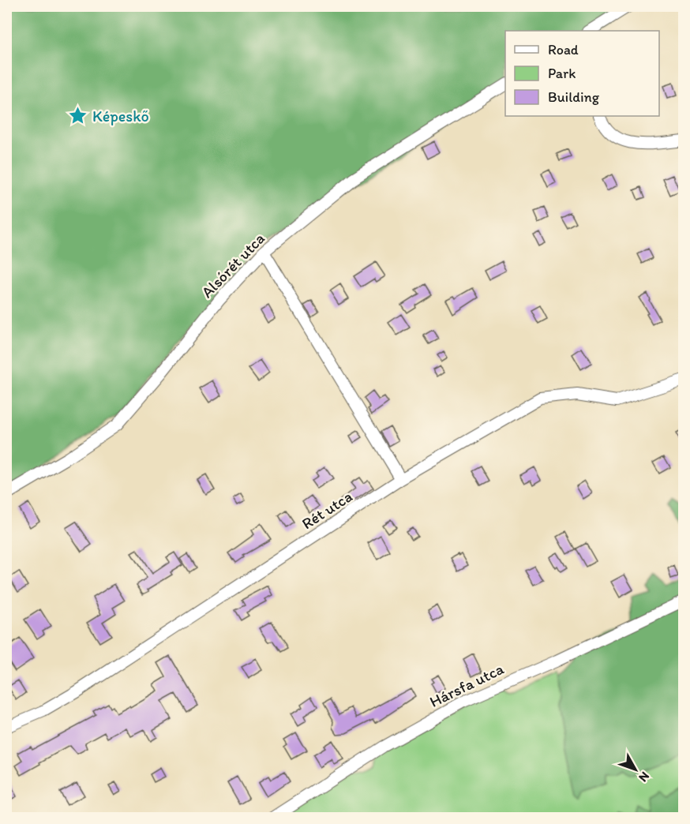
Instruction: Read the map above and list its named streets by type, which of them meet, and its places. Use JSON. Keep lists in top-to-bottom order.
{
  "streets": {
    "street": ["Alsórét utca", "Rét utca", "Hársfa utca"]
  },
  "places": {
    "place": ["Képeskő"]
  },
  "legend": ["Road", "Park", "Building"],
  "north": "bottom right"
}
